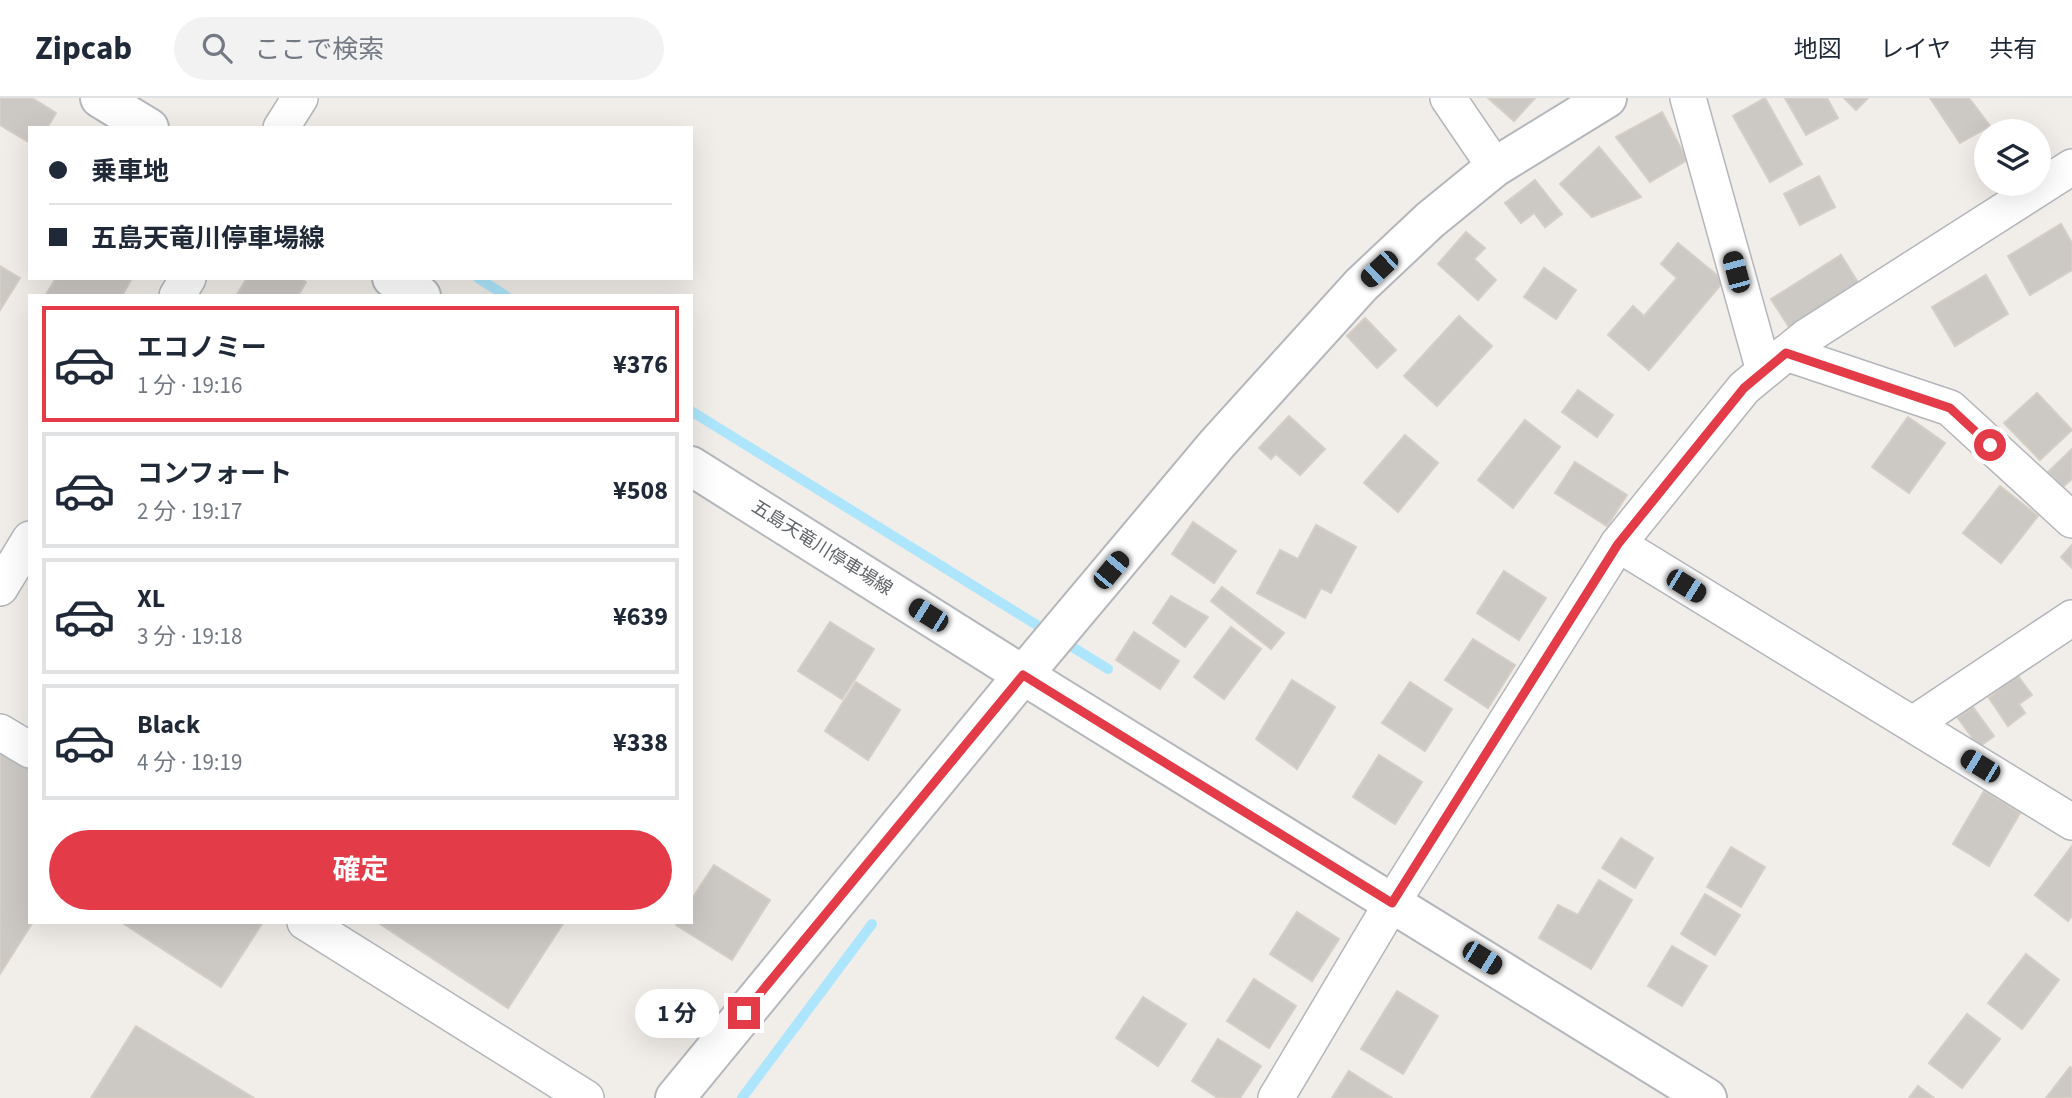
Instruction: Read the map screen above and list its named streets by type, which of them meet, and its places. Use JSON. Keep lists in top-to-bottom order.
{
  "streets": {
    "street": ["五島天竜川停車場線"]
  },
  "page": {
    "header": "Zipcab",
    "search": "ここで検索",
    "nav": ["地図", "レイヤ", "共有"],
    "banner": ["乗車地", "五島天竜川停車場線"],
    "list": [
      {
        "name": "エコノミー",
        "note": "1 分 · 19:16",
        "value": "¥376"
      },
      {
        "name": "コンフォート",
        "note": "2 分 · 19:17",
        "value": "¥508"
      },
      {
        "name": "XL",
        "note": "3 分 · 19:18",
        "value": "¥639"
      },
      {
        "name": "Black",
        "note": "4 分 · 19:19",
        "value": "¥338"
      }
    ],
    "buttons": "確定",
    "bubble": "1 分"
  }
}
